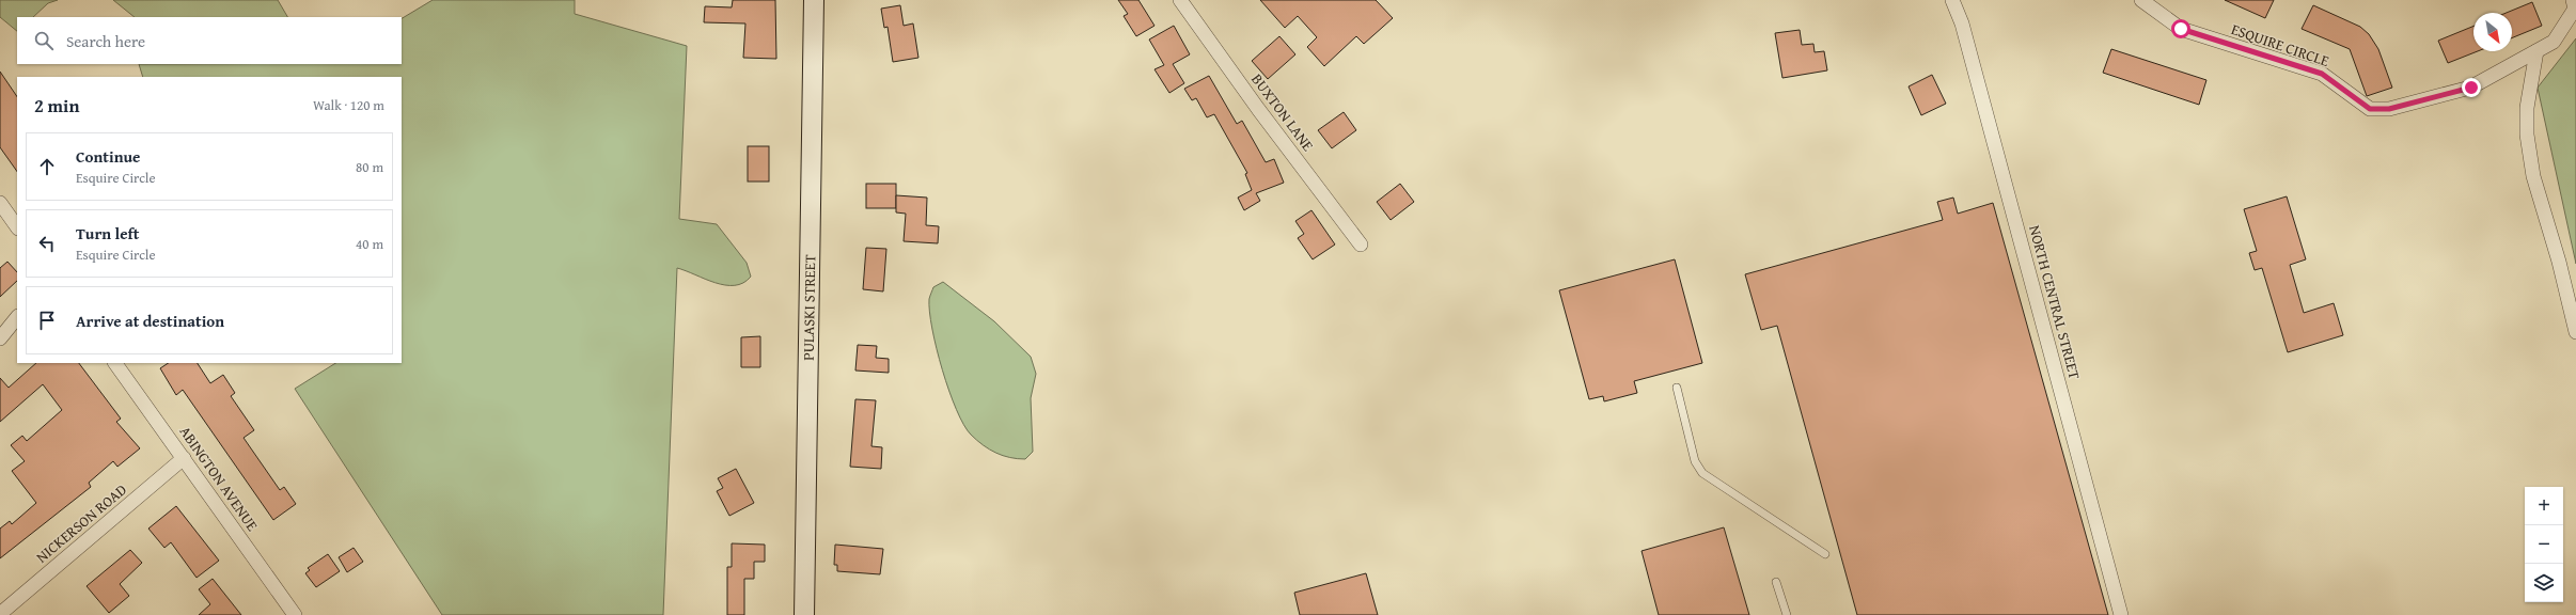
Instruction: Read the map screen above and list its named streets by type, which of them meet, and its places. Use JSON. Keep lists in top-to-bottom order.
{
  "streets": {
    "main road": ["PULASKI STREET"],
    "street": [
      "ESQUIRE CIRCLE",
      "BUXTON LANE",
      "NORTH CENTRAL STREET",
      "ABINGTON AVENUE",
      "NICKERSON ROAD"
    ]
  },
  "crossings": [
    ["ABINGTON AVENUE", "NICKERSON ROAD"]
  ],
  "north": "bottom right",
  "page": {
    "search": "Search here",
    "heading": ["2 min", "Walk · 120 m"],
    "list": [
      ["Continue", "Esquire Circle", "80 m"],
      ["Turn left", "Esquire Circle", "40 m"],
      "Arrive at destination"
    ],
    "map_buttons": ["+", "−"]
  }
}
